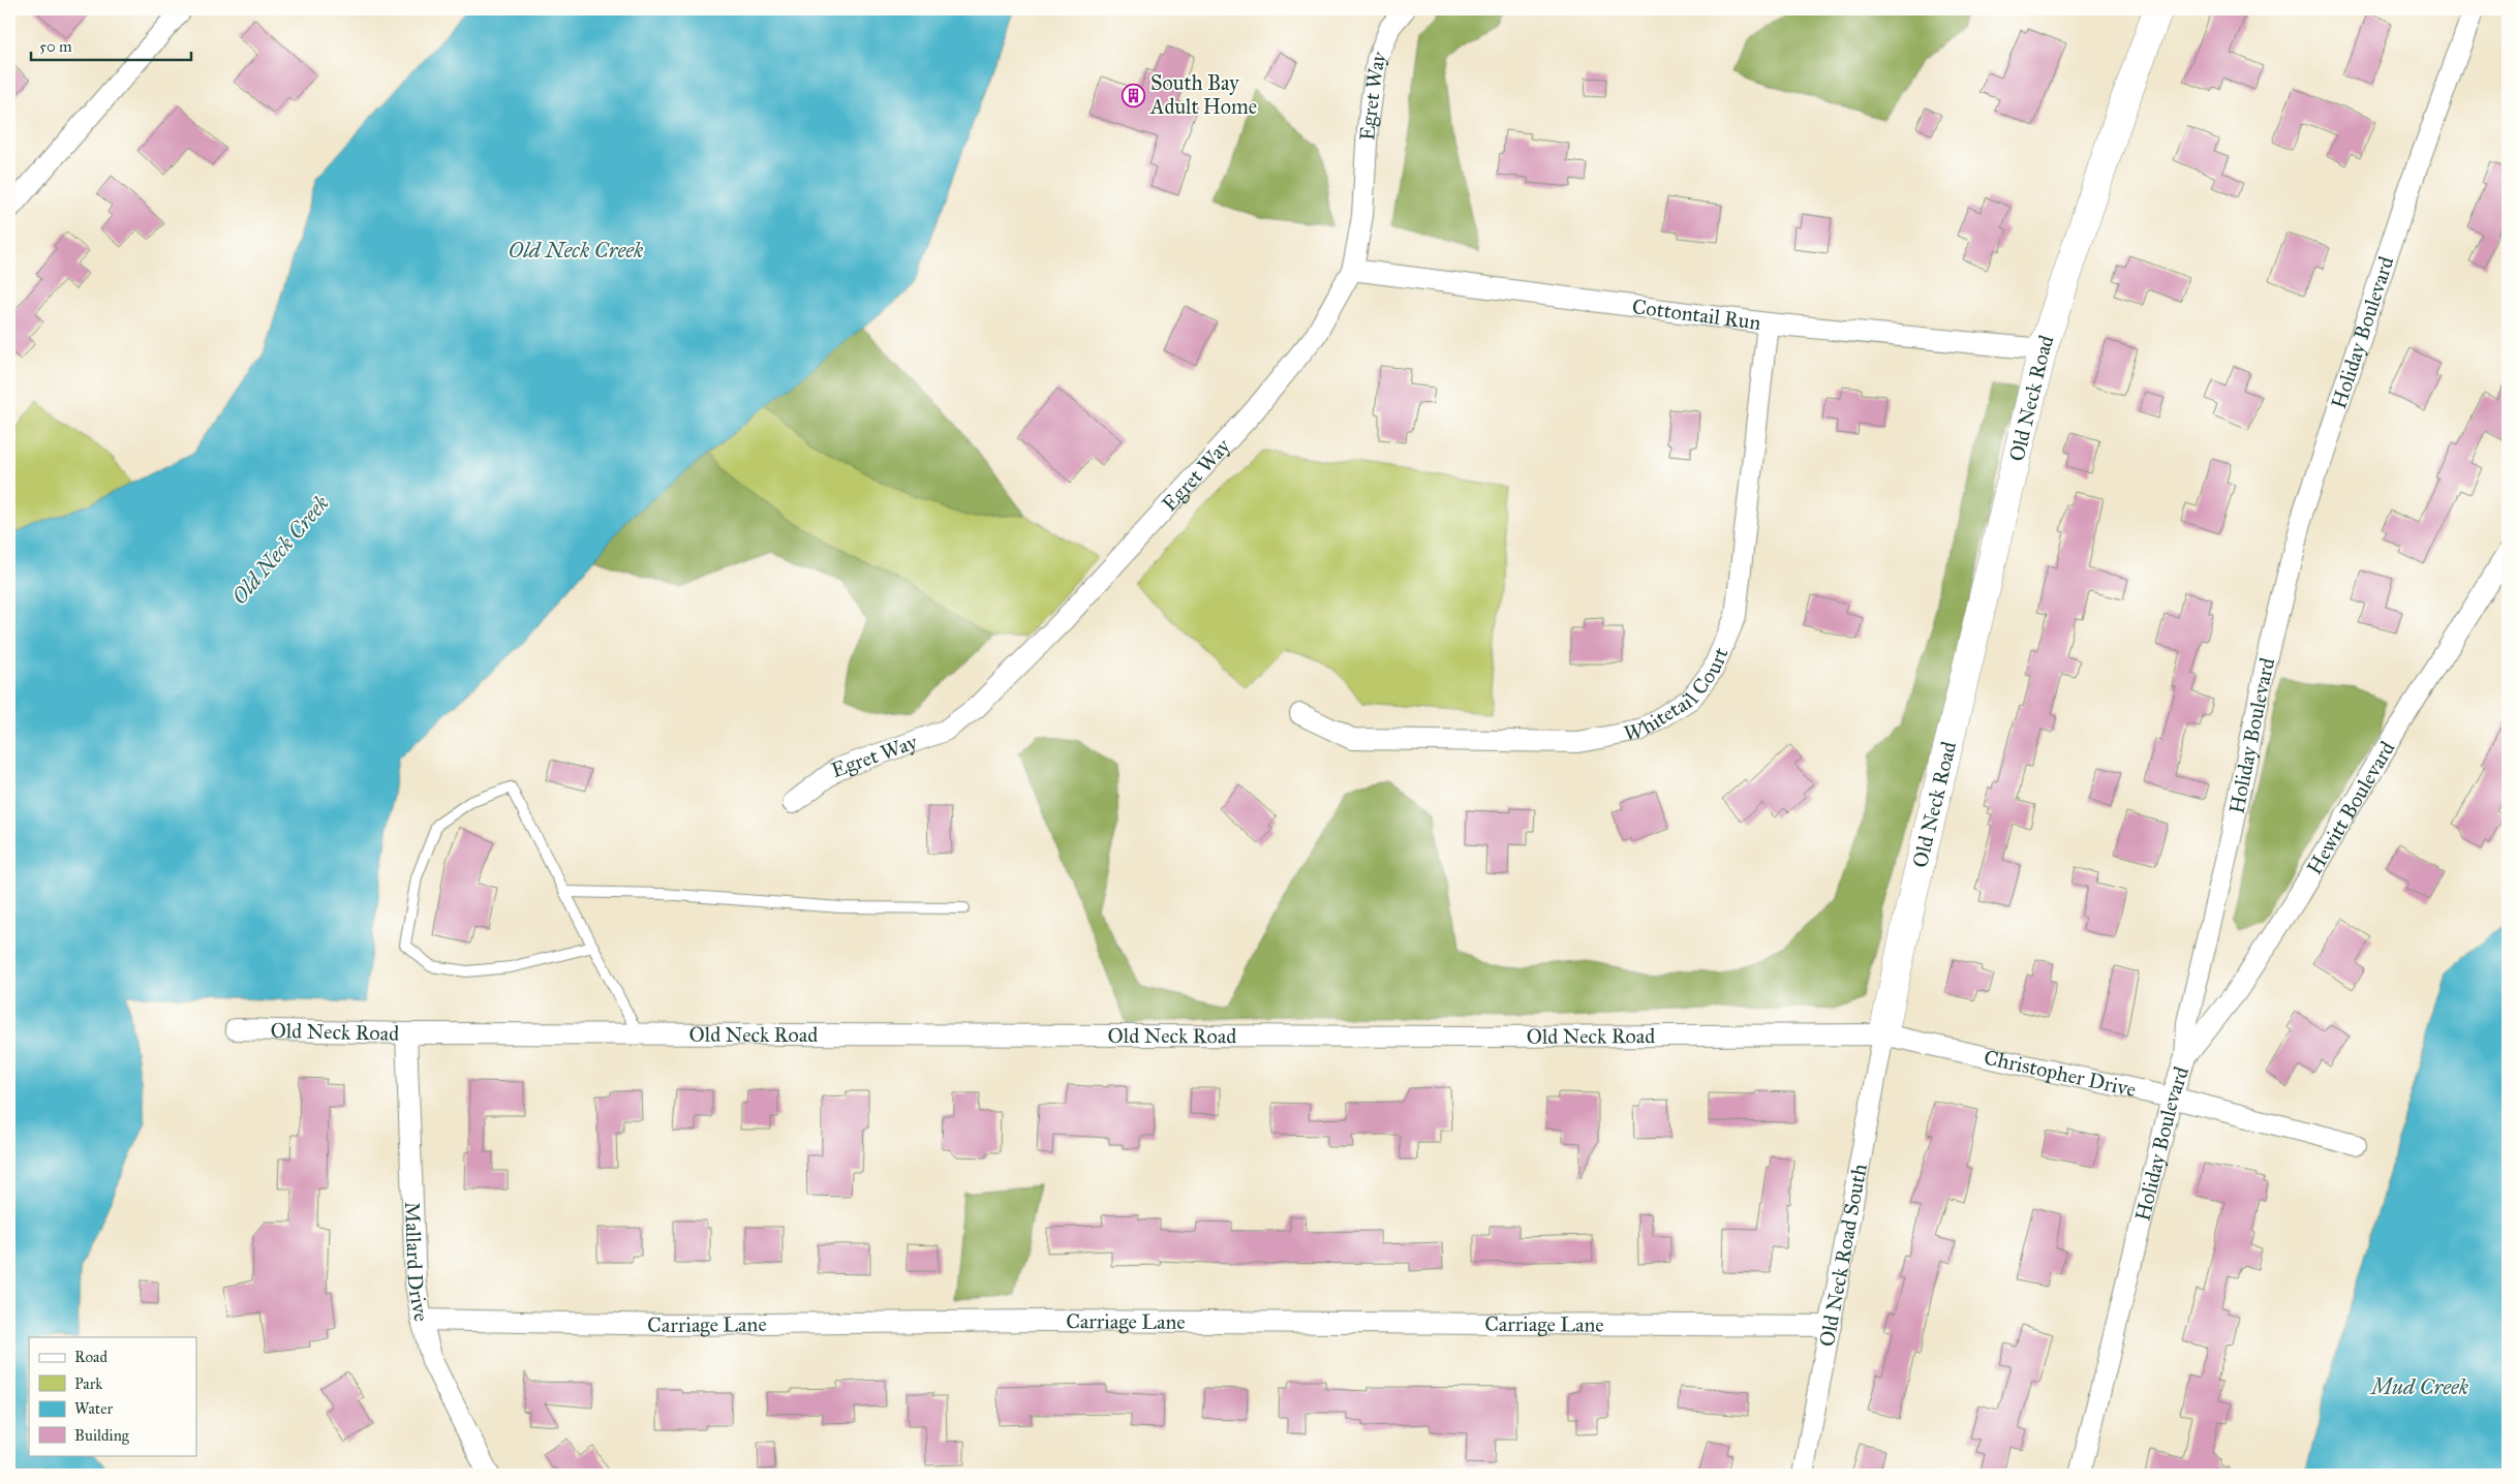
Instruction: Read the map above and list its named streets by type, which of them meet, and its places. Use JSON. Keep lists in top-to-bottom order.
{
  "streets": {
    "street": [
      "Egret Way",
      "Cottontail Run",
      "Holiday Boulevard",
      "Old Neck Road",
      "Whitetail Court",
      "Hewitt Boulevard",
      "Christopher Drive",
      "Old Neck Road South",
      "Mallard Drive",
      "Carriage Lane"
    ]
  },
  "crossings": [
    ["Egret Way", "Cottontail Run"],
    ["Cottontail Run", "Old Neck Road"],
    ["Cottontail Run", "Whitetail Court"],
    ["Holiday Boulevard", "Hewitt Boulevard"],
    ["Holiday Boulevard", "Christopher Drive"],
    ["Old Neck Road", "Christopher Drive"],
    ["Old Neck Road", "Old Neck Road South"],
    ["Old Neck Road", "Mallard Drive"],
    ["Christopher Drive", "Old Neck Road South"],
    ["Old Neck Road South", "Carriage Lane"],
    ["Mallard Drive", "Carriage Lane"]
  ],
  "water": ["Old Neck Creek", "Mud Creek"],
  "places": {
    "building": ["South Bay Adult Home"]
  },
  "legend": [
    "Road",
    "Park",
    "Water",
    "Building"
  ],
  "scale_bar": "50 m"
}
